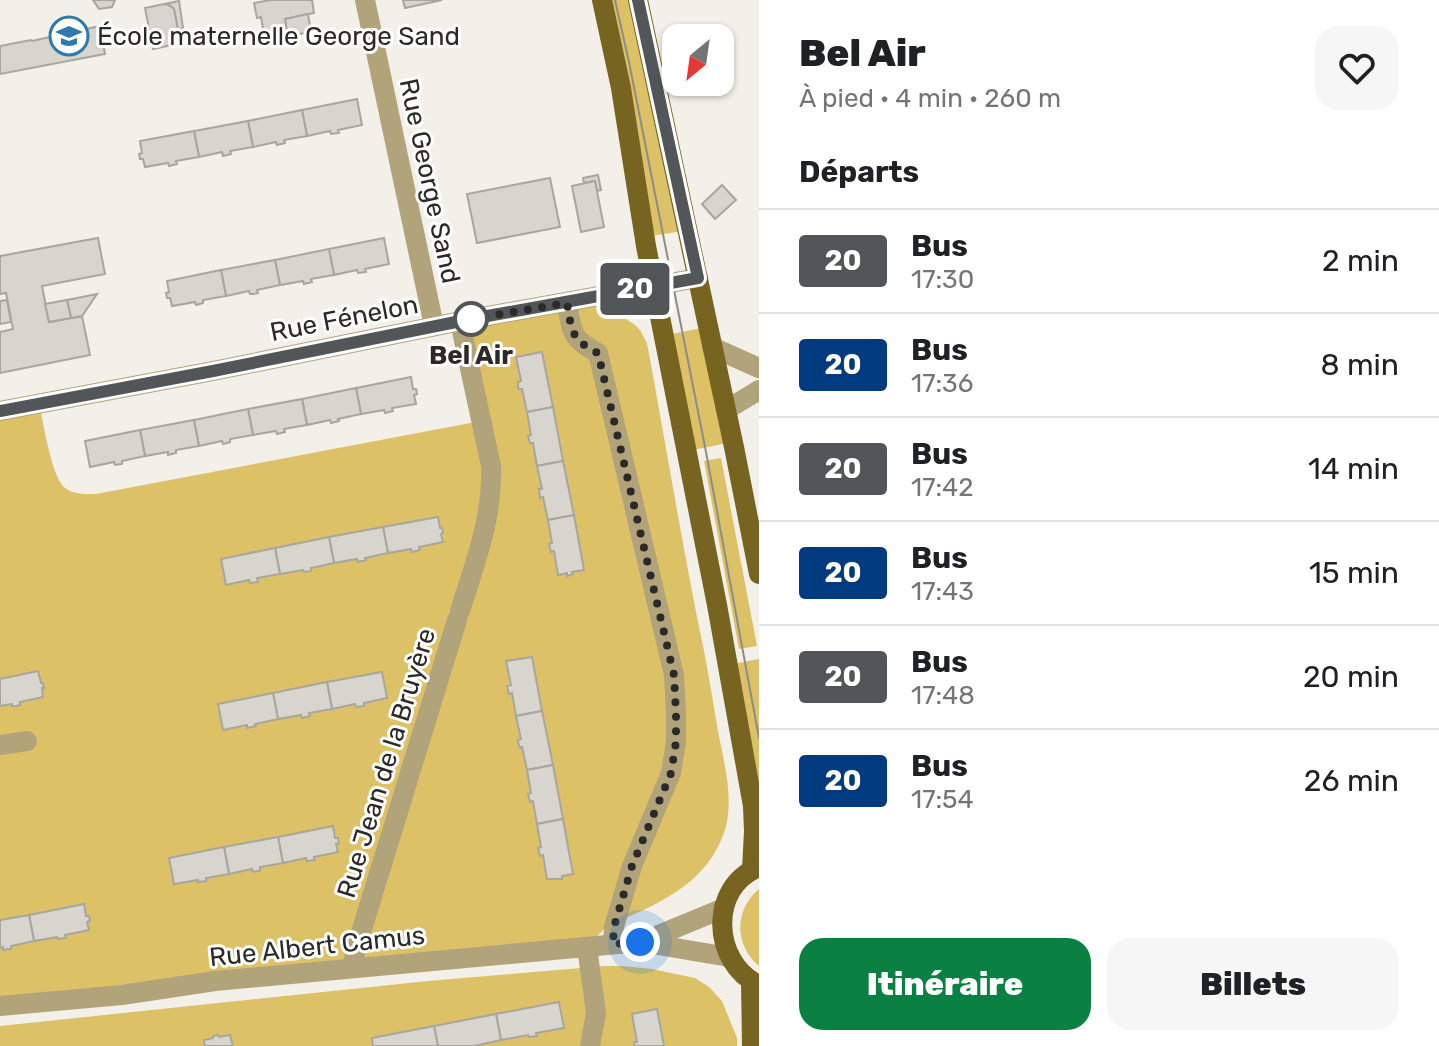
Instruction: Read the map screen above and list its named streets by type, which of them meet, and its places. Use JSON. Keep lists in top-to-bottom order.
{
  "streets": {
    "street": [
      "Rue George Sand",
      "Rue Fénelon",
      "Rue Jean de la Bruyère",
      "Rue Albert Camus"
    ]
  },
  "crossings": [
    ["Rue George Sand", "Rue Fénelon"],
    ["Rue Fénelon", "Rue Jean de la Bruyère"],
    ["Rue Jean de la Bruyère", "Rue Albert Camus"]
  ],
  "places": {
    "school or university": ["École maternelle George Sand"],
    "other": ["Bel Air"]
  },
  "lines": ["bus line 20"],
  "north": "bottom left",
  "page": {
    "on_map": "20",
    "heading": [
      ["Bel Air", "À pied · 4 min · 260 m"],
      "Départs"
    ],
    "list": [
      {
        "mark": "20",
        "name": "Bus",
        "note": "17:30",
        "value": "2 min"
      },
      {
        "mark": "20",
        "name": "Bus",
        "note": "17:36",
        "value": "8 min"
      },
      {
        "mark": "20",
        "name": "Bus",
        "note": "17:42",
        "value": "14 min"
      },
      {
        "mark": "20",
        "name": "Bus",
        "note": "17:43",
        "value": "15 min"
      },
      {
        "mark": "20",
        "name": "Bus",
        "note": "17:48",
        "value": "20 min"
      },
      {
        "mark": "20",
        "name": "Bus",
        "note": "17:54",
        "value": "26 min"
      }
    ],
    "buttons": ["Itinéraire", "Billets"]
  }
}
